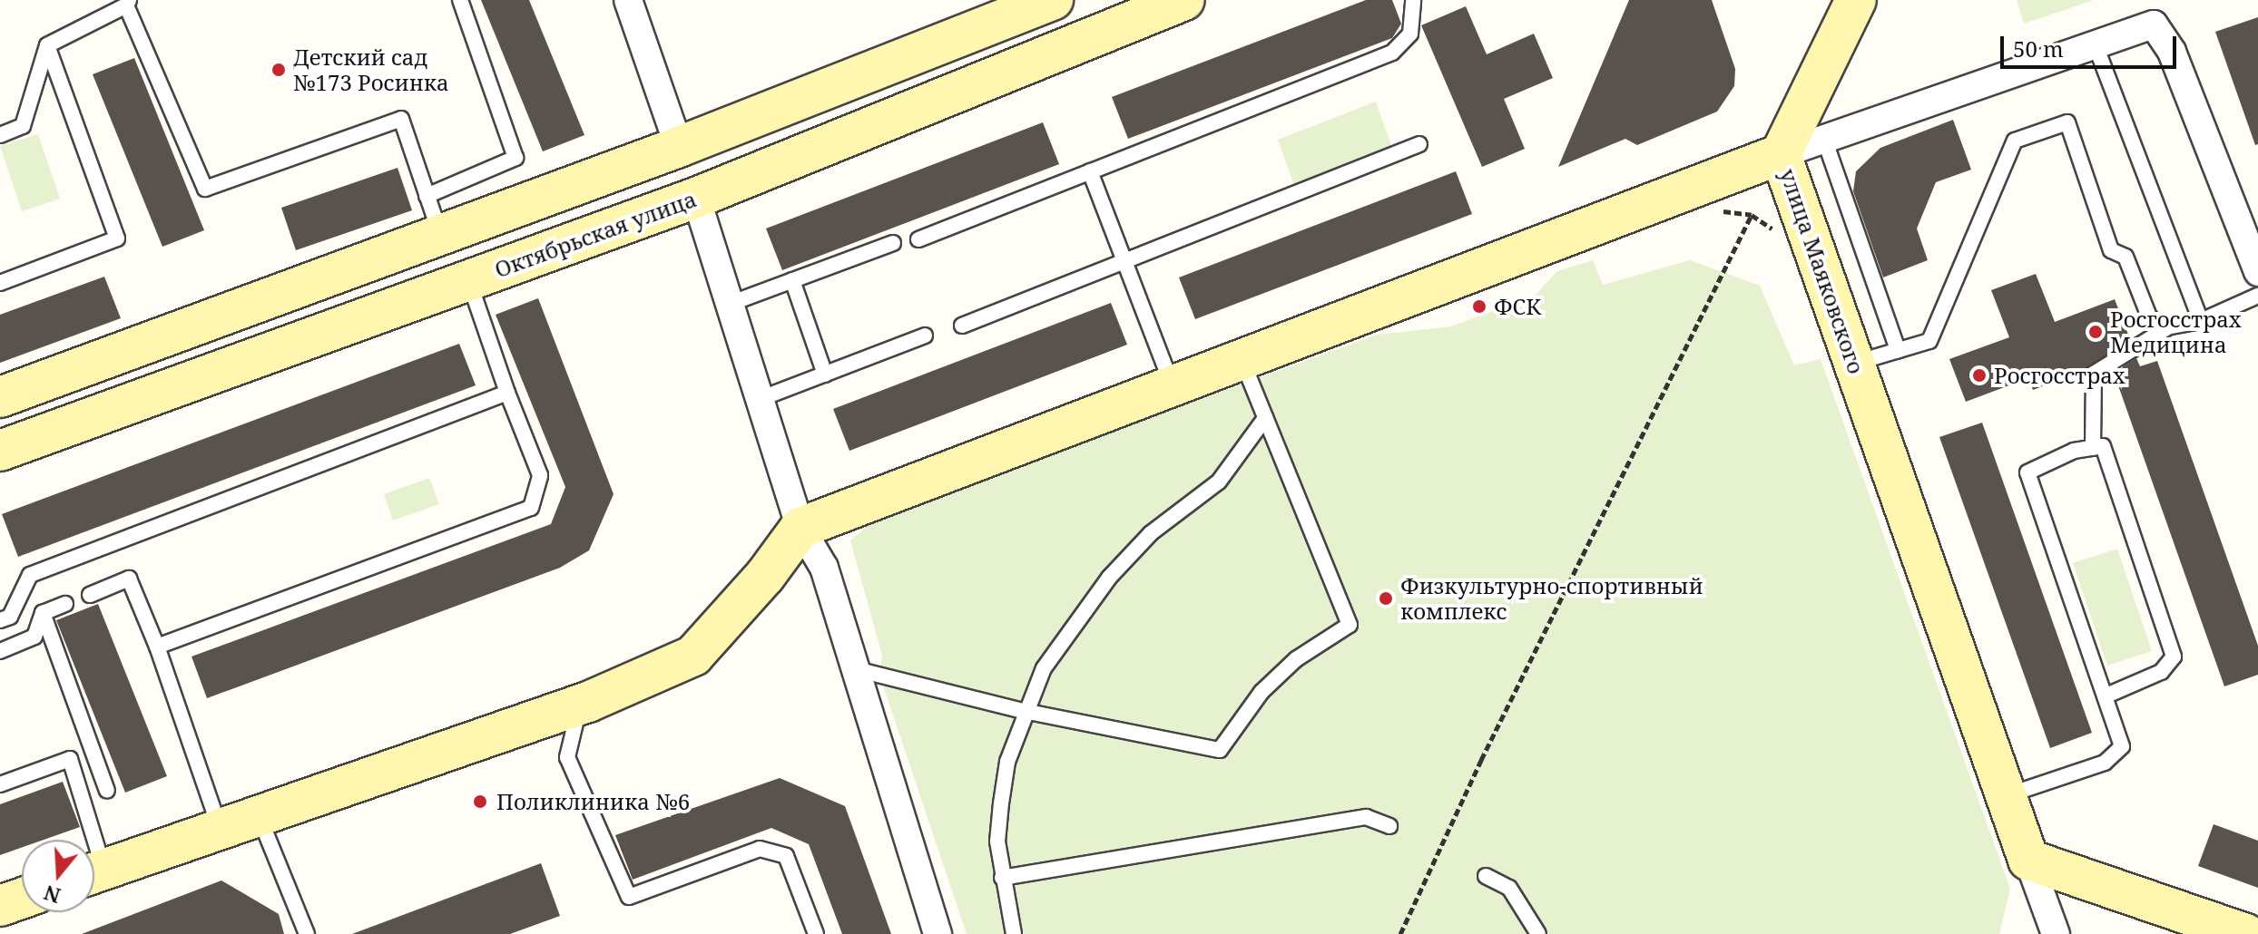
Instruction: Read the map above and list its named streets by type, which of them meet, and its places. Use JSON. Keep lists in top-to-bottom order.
{
  "streets": {
    "street": ["Октябрьская улица", "улица Маяковского"]
  },
  "places": [
    "Детский сад №173 Росинка",
    "ФСК",
    "Росгосстрах Медицина",
    "Росгосстрах",
    "Физкультурно-спортивный комплекс",
    "Поликлиника №6"
  ],
  "scale_bar": "50 m",
  "north": "bottom"
}
